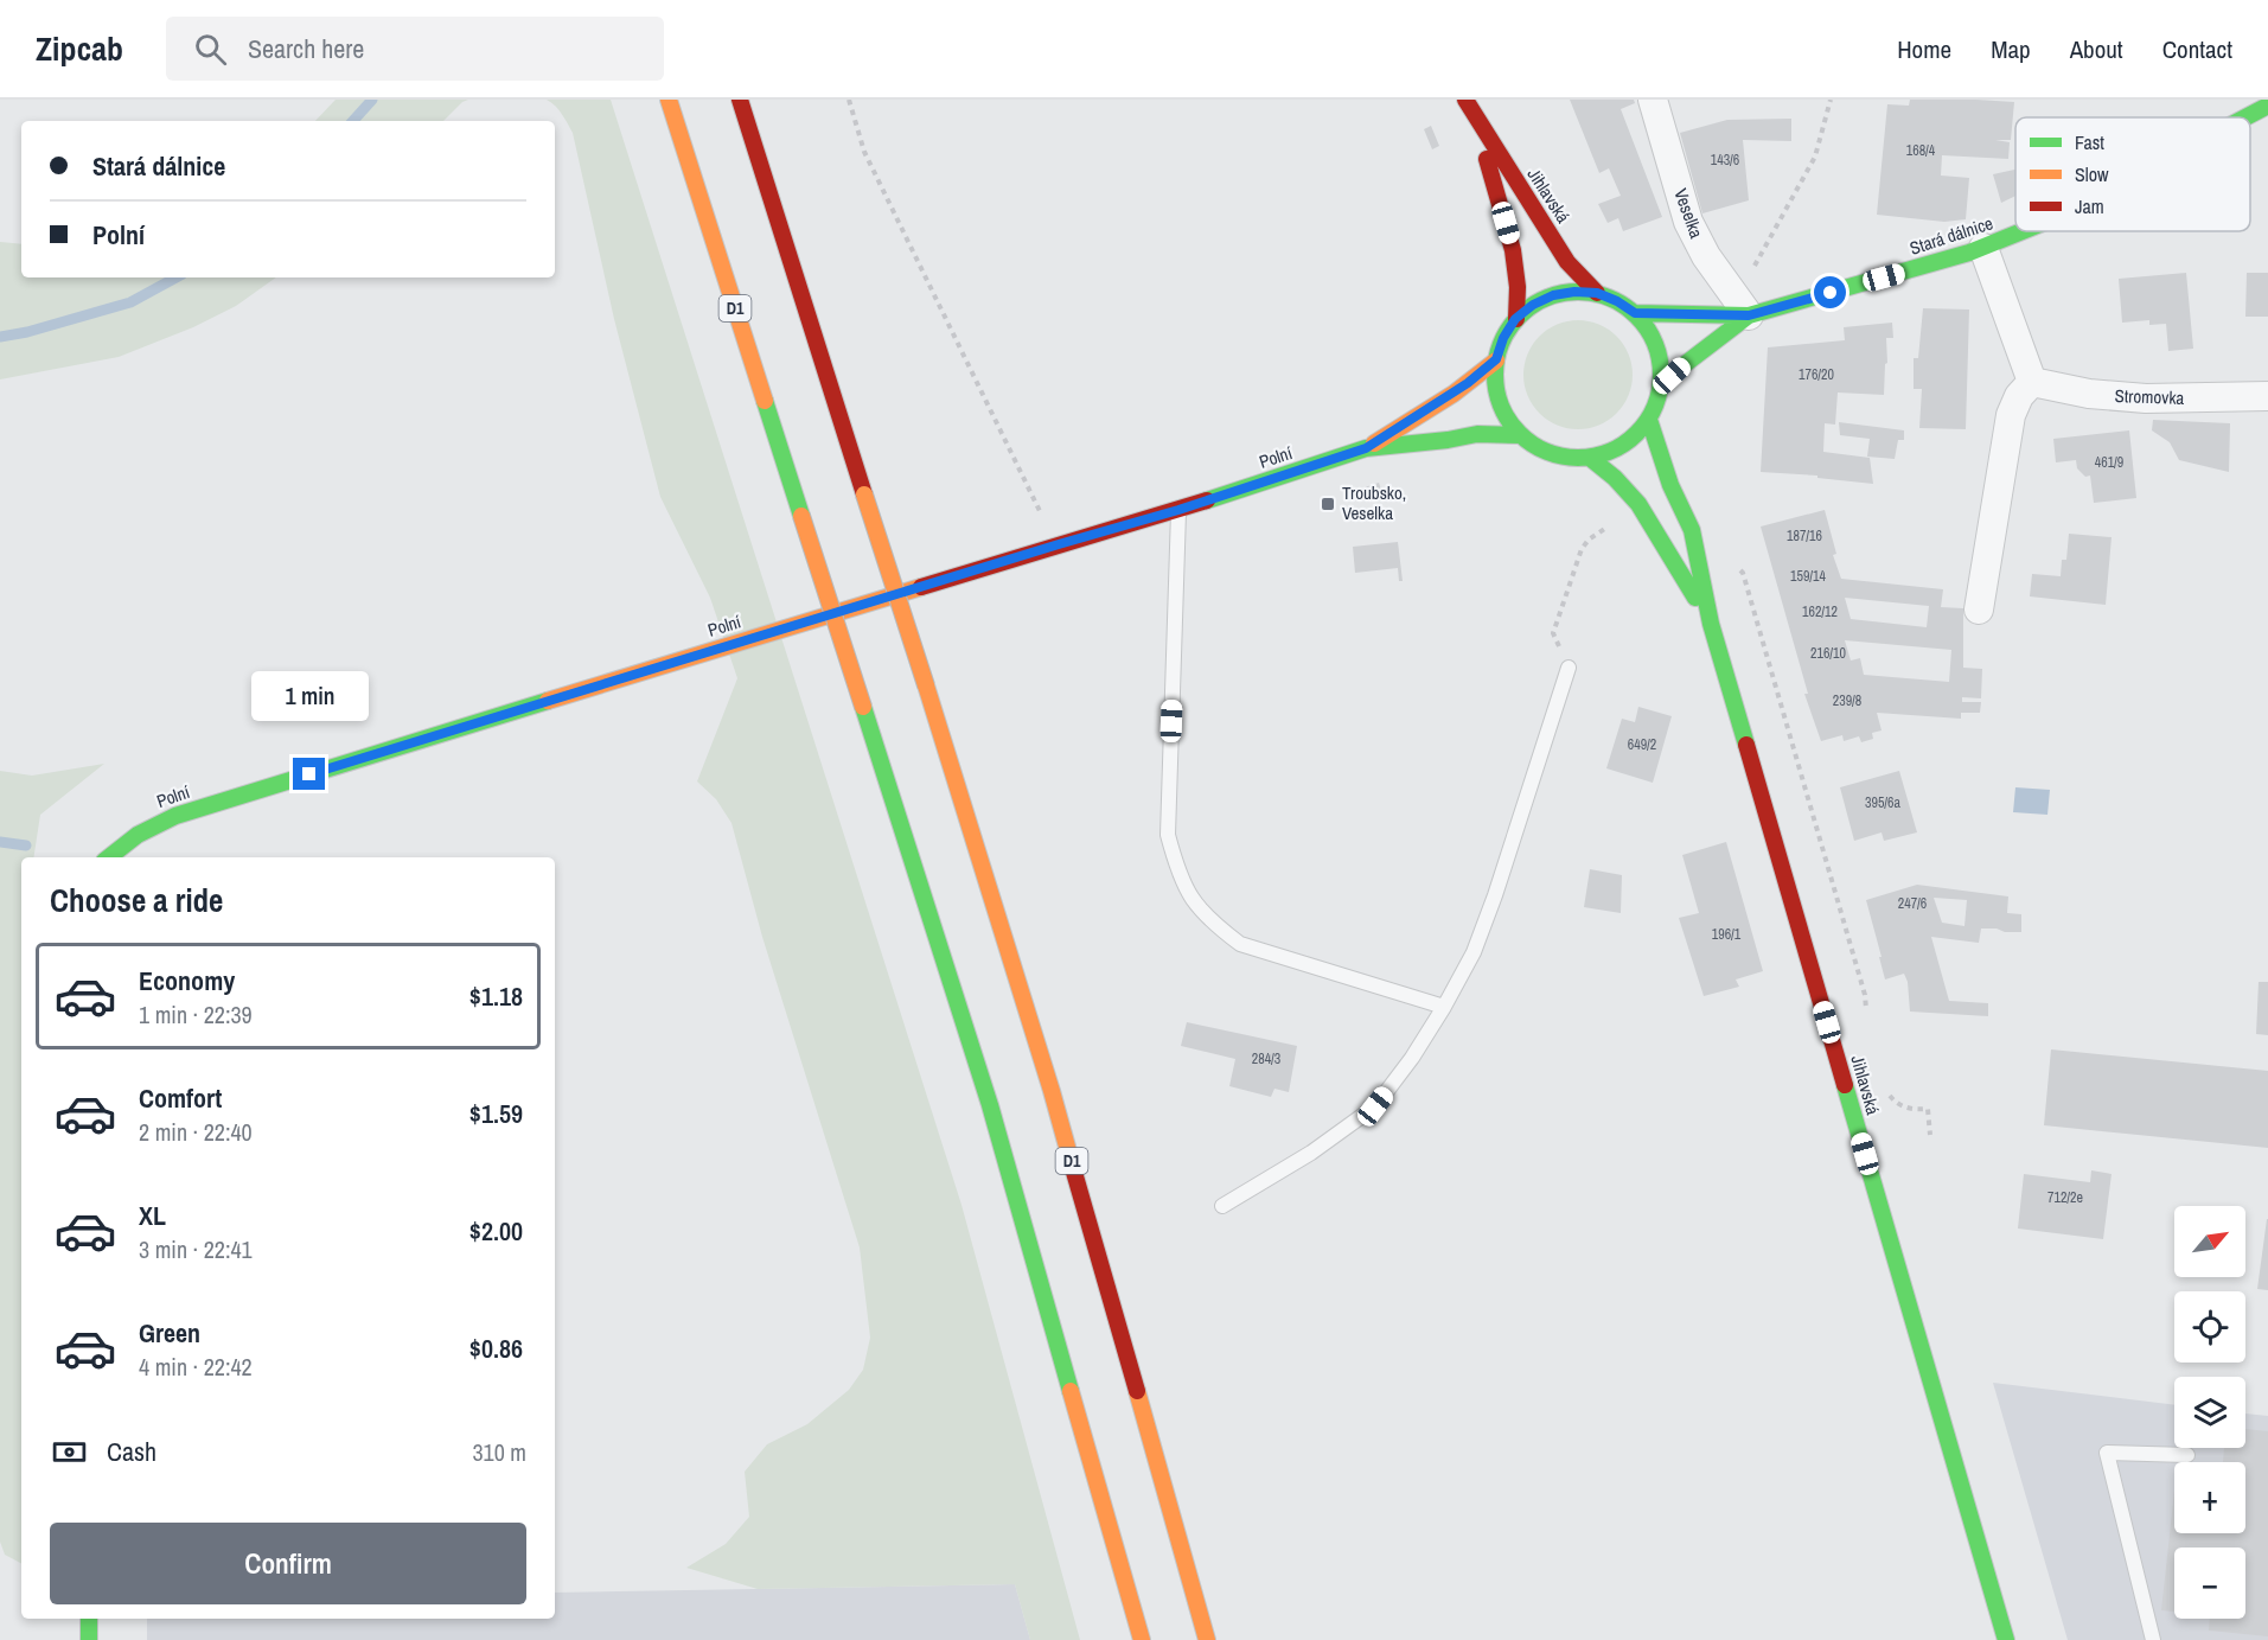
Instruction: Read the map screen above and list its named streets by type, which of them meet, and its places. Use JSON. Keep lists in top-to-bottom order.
{
  "streets": {
    "main road": [
      "Jihlavská",
      "Stará dálnice",
      "D1",
      "Polní"
    ],
    "street": ["Veselka", "Stromovka"]
  },
  "crossings": [
    ["Jihlavská", "Stará dálnice"],
    ["Jihlavská", "Polní"],
    ["Veselka", "Stará dálnice"],
    ["Stará dálnice", "Polní"]
  ],
  "places": {
    "transit": ["Troubsko, Veselka"]
  },
  "house_numbers": [
    "168/4",
    "143/6",
    "176/20",
    "461/9",
    "187/16",
    "159/14",
    "162/12",
    "216/10",
    "239/8",
    "649/2",
    "395/6a",
    "247/6",
    "196/1",
    "284/3",
    "712/2e"
  ],
  "legend": ["Fast", "Slow", "Jam"],
  "north": "top right",
  "page": {
    "header": "Zipcab",
    "search": "Search here",
    "nav": [
      "Home",
      "Map",
      "About",
      "Contact"
    ],
    "banner": ["Stará dálnice", "Polní"],
    "bubble": "1 min",
    "heading": "Choose a ride",
    "list": [
      {
        "name": "Economy",
        "note": "1 min · 22:39",
        "value": "$1.18"
      },
      {
        "name": "Comfort",
        "note": "2 min · 22:40",
        "value": "$1.59"
      },
      {
        "name": "XL",
        "note": "3 min · 22:41",
        "value": "$2.00"
      },
      {
        "name": "Green",
        "note": "4 min · 22:42",
        "value": "$0.86"
      }
    ],
    "map_buttons": ["+", "−"],
    "pay": ["Cash", "310 m"],
    "buttons": "Confirm"
  }
}
